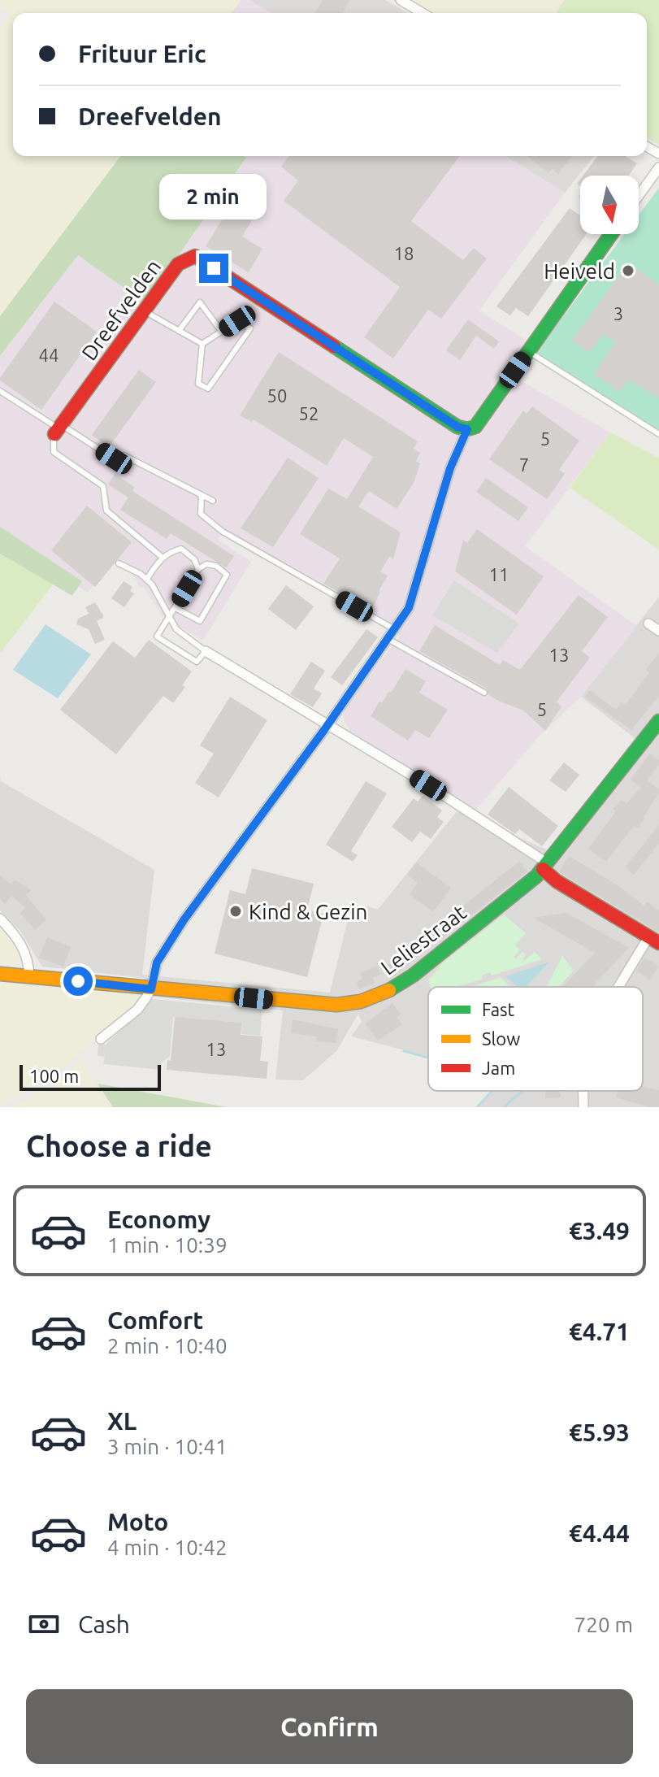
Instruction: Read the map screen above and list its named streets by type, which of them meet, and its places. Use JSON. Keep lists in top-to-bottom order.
{
  "streets": {
    "street": ["Dreefvelden", "Leliestraat"]
  },
  "places": ["Heiveld", "Kind & Gezin"],
  "house_numbers": [
    "18",
    "3",
    "44",
    "50",
    "52",
    "5",
    "7",
    "11",
    "13",
    "5",
    "13"
  ],
  "legend": ["Fast", "Slow", "Jam"],
  "scale_bar": "100 m",
  "north": "bottom",
  "page": {
    "banner": ["Frituur Eric", "Dreefvelden"],
    "bubble": "2 min",
    "scale": "100 m",
    "heading": "Choose a ride",
    "list": [
      {
        "name": "Economy",
        "note": "1 min · 10:39",
        "value": "€3.49"
      },
      {
        "name": "Comfort",
        "note": "2 min · 10:40",
        "value": "€4.71"
      },
      {
        "name": "XL",
        "note": "3 min · 10:41",
        "value": "€5.93"
      },
      {
        "name": "Moto",
        "note": "4 min · 10:42",
        "value": "€4.44"
      }
    ],
    "pay": ["Cash", "720 m"],
    "buttons": "Confirm"
  }
}
